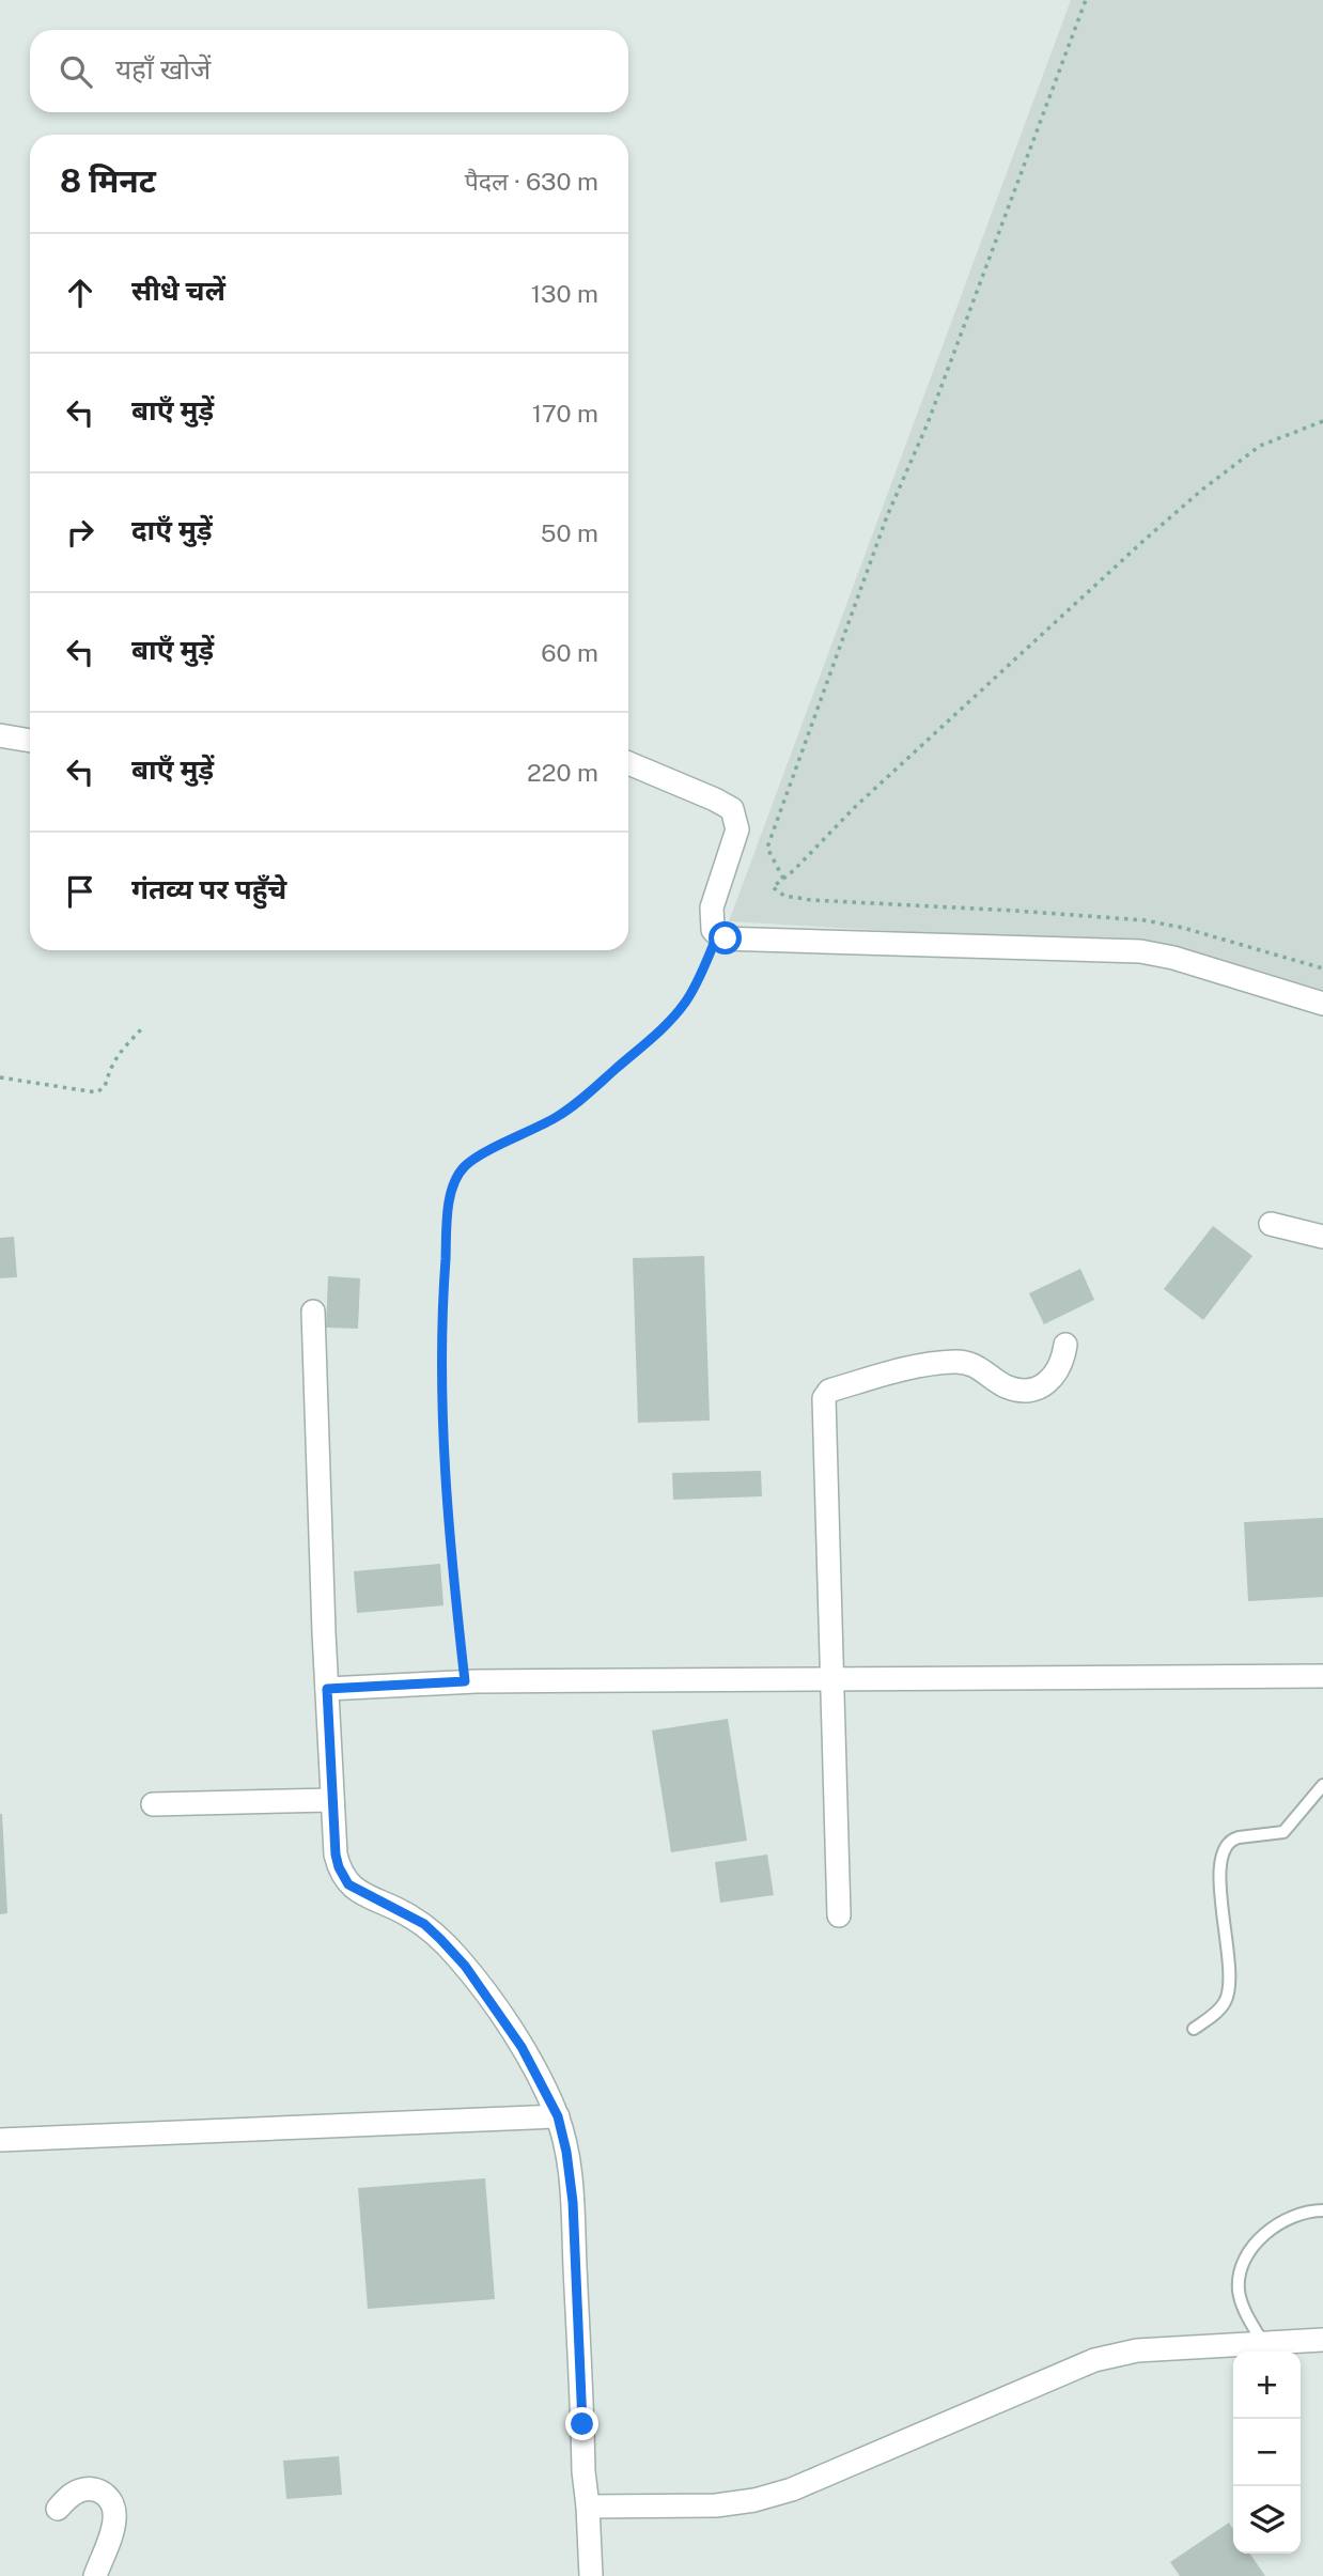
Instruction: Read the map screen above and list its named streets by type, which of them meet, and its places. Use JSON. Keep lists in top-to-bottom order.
{
  "page": {
    "search": "यहाँ खोजें",
    "heading": ["8 मिनट", "पैदल · 630 m"],
    "list": [
      ["सीधे चलें", "130 m"],
      ["बाएँ मुड़ें", "170 m"],
      ["दाएँ मुड़ें", "50 m"],
      ["बाएँ मुड़ें", "60 m"],
      ["बाएँ मुड़ें", "220 m"],
      "गंतव्य पर पहुँचे"
    ],
    "map_buttons": ["+", "−"]
  }
}
